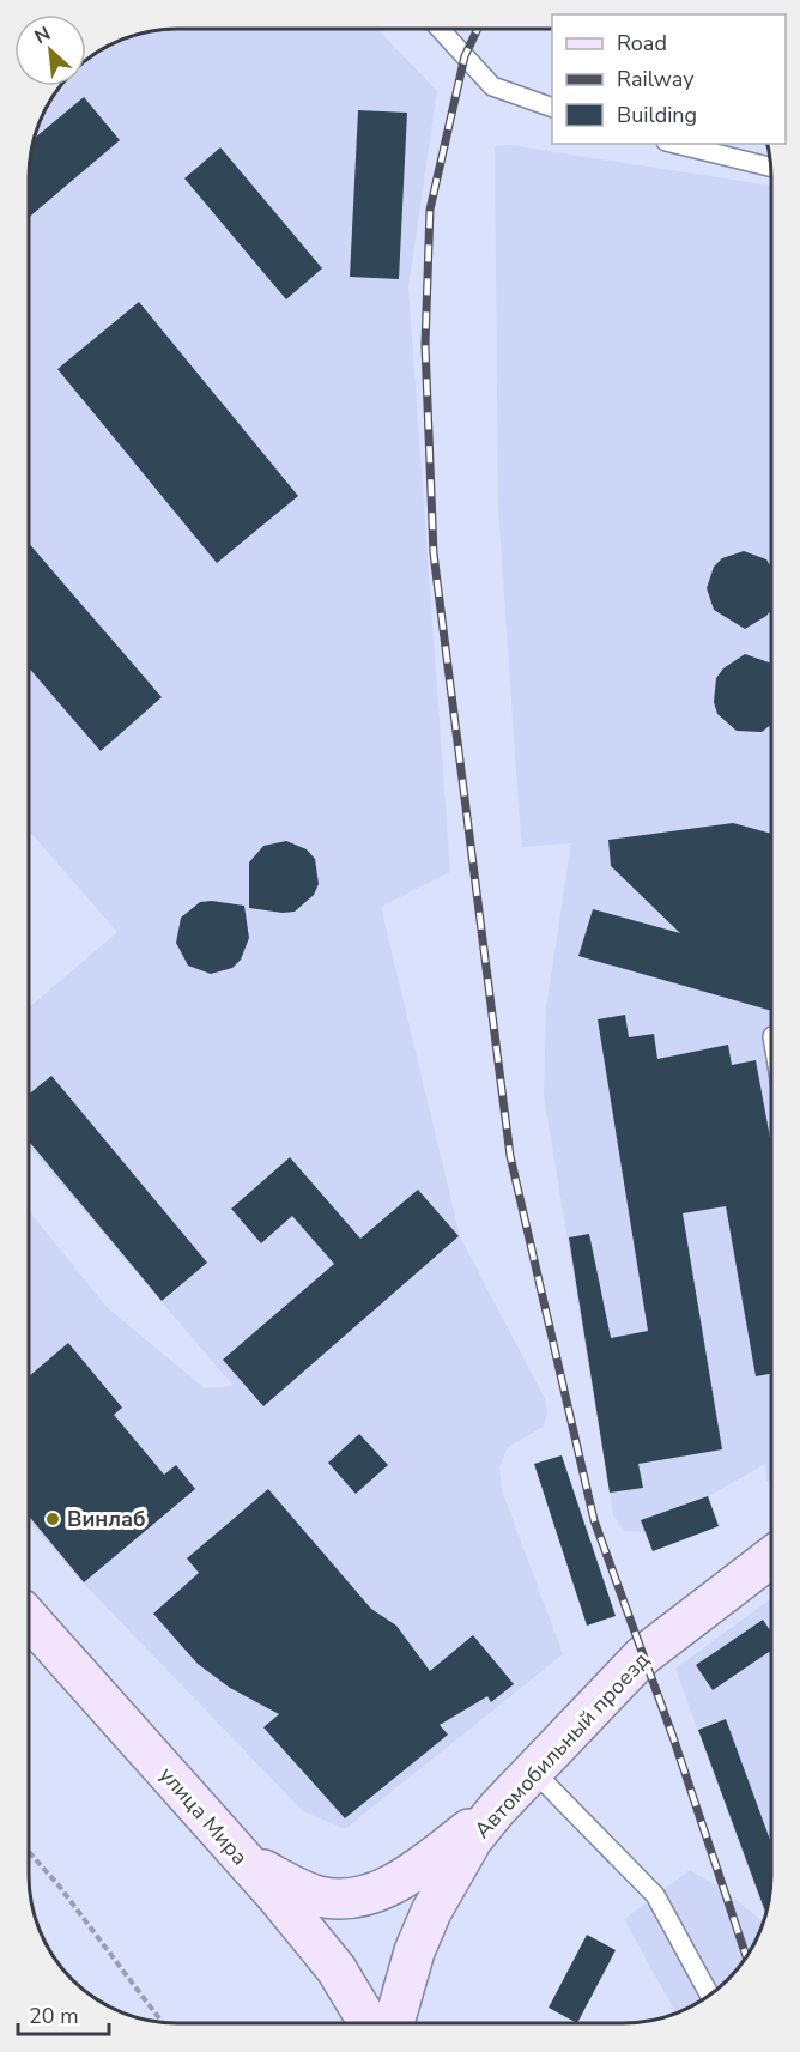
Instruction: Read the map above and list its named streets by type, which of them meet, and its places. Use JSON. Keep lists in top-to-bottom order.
{
  "streets": {
    "main road": ["Автомобильный проезд", "улица Мира"]
  },
  "places": ["Винлаб"],
  "legend": ["Road", "Railway", "Building"],
  "scale_bar": "20 m",
  "north": "top left"
}
